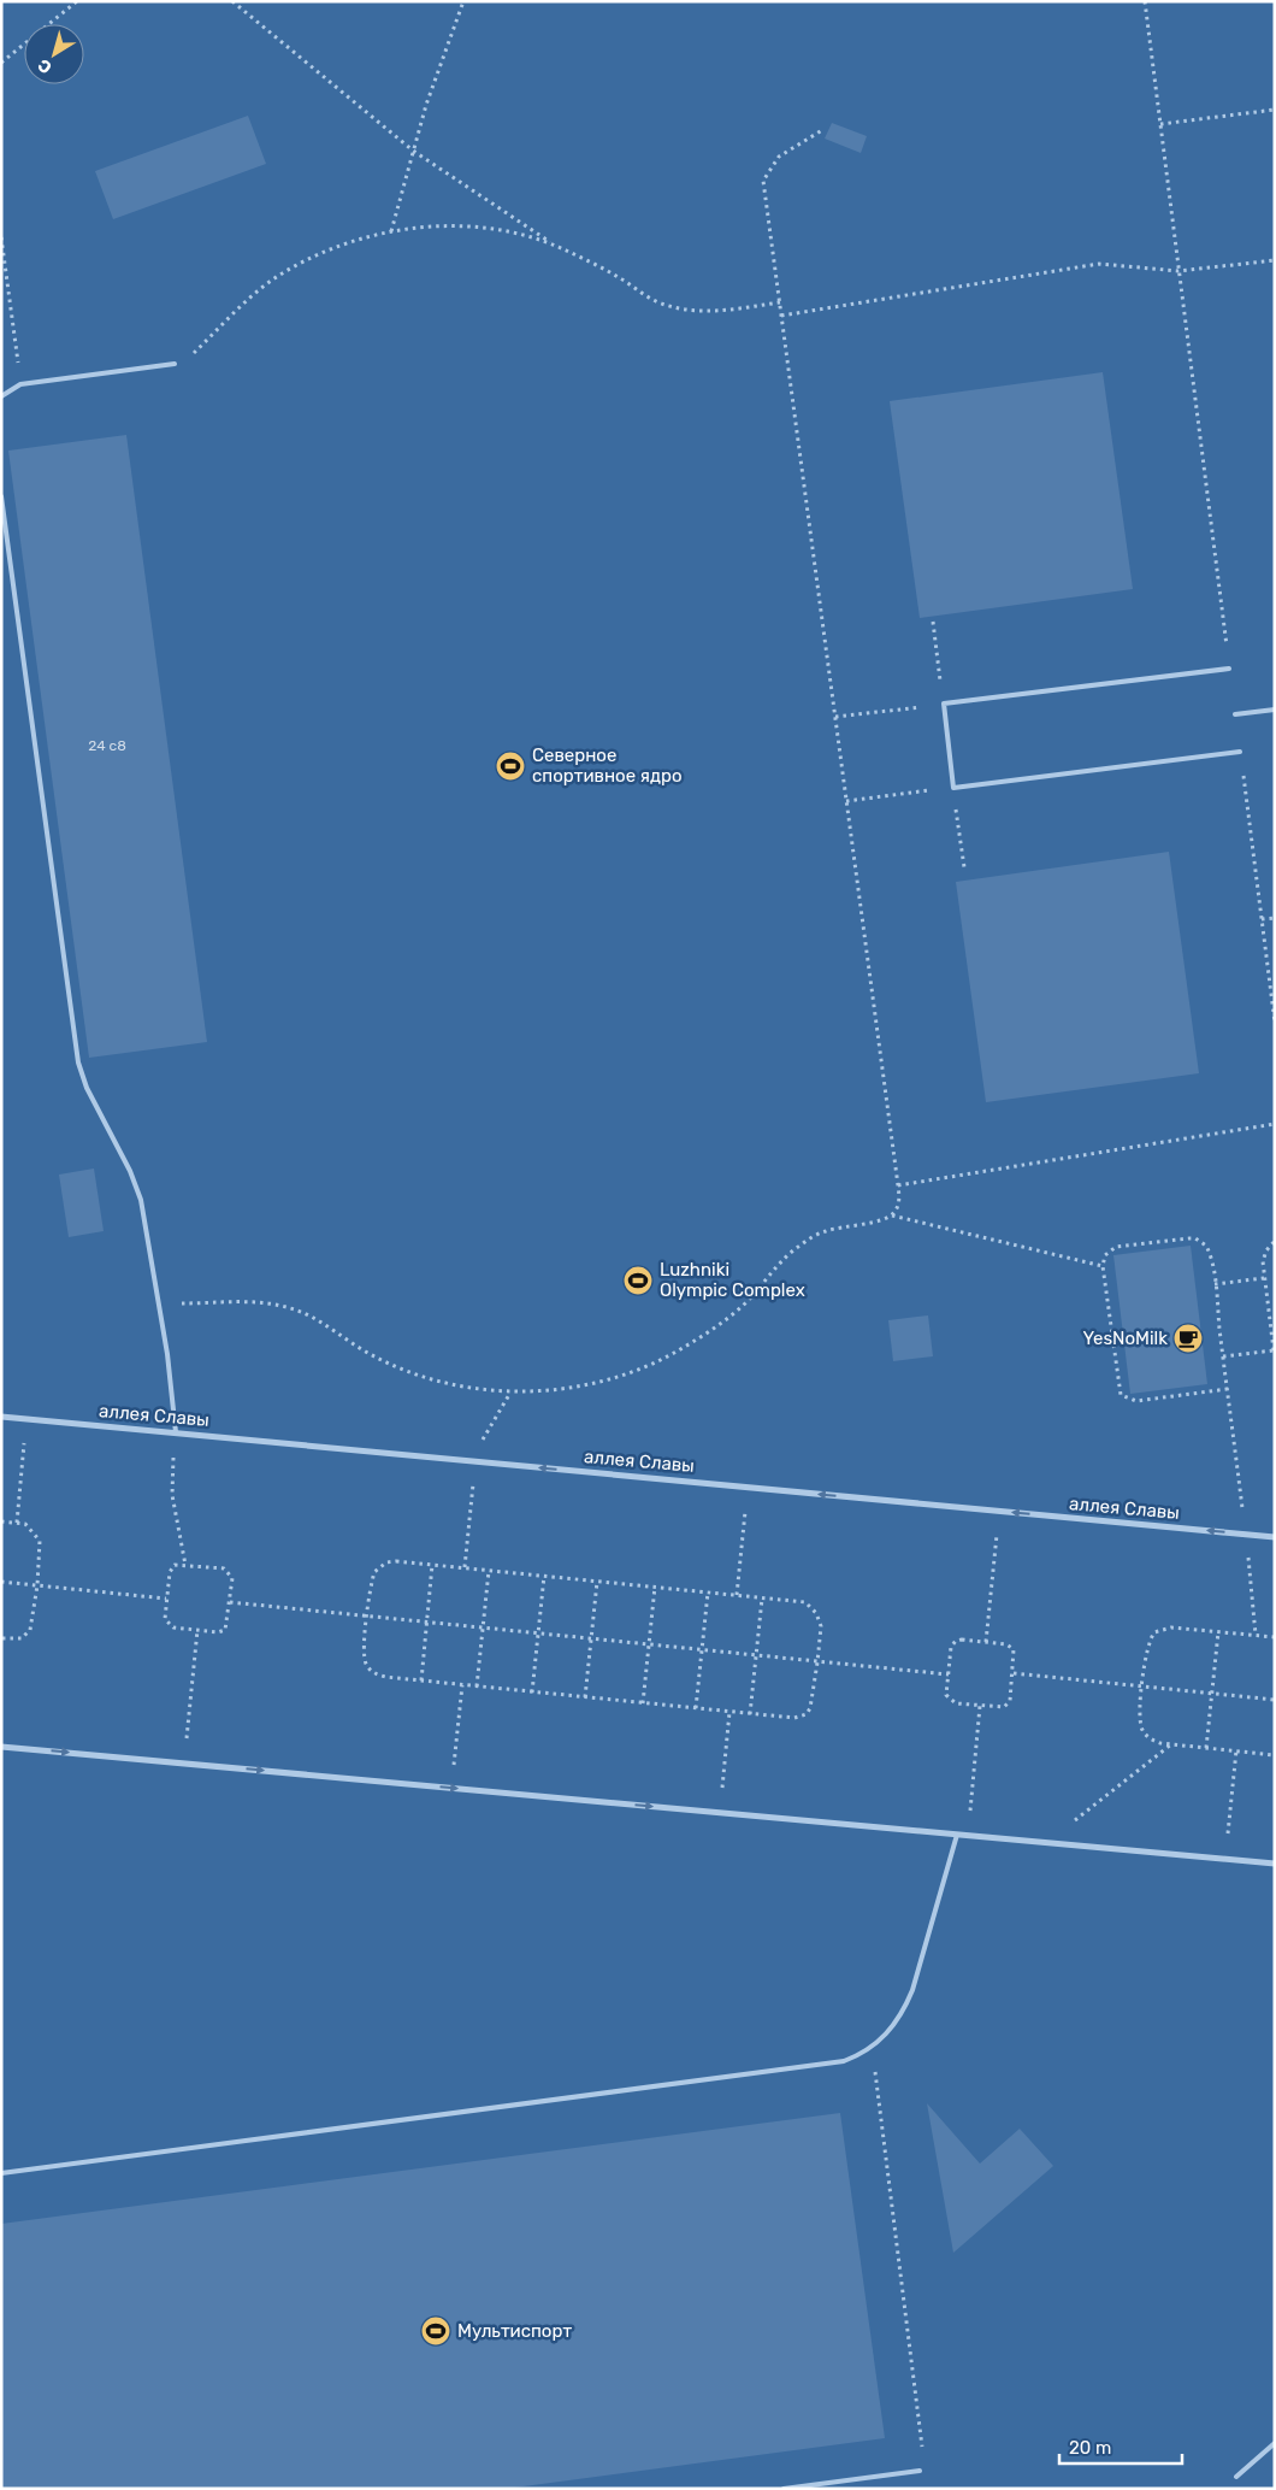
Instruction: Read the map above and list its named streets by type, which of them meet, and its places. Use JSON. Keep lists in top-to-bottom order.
{
  "streets": {
    "street": ["аллея Славы"]
  },
  "one_way": ["аллея Славы"],
  "places": {
    "sports": ["Северное спортивное ядро", "Luzhniki Olympic Complex", "Мультиспорт"],
    "cafe": ["YesNoMilk"]
  },
  "house_numbers": ["24 с8"],
  "scale_bar": "20 m",
  "north": "bottom left"
}
